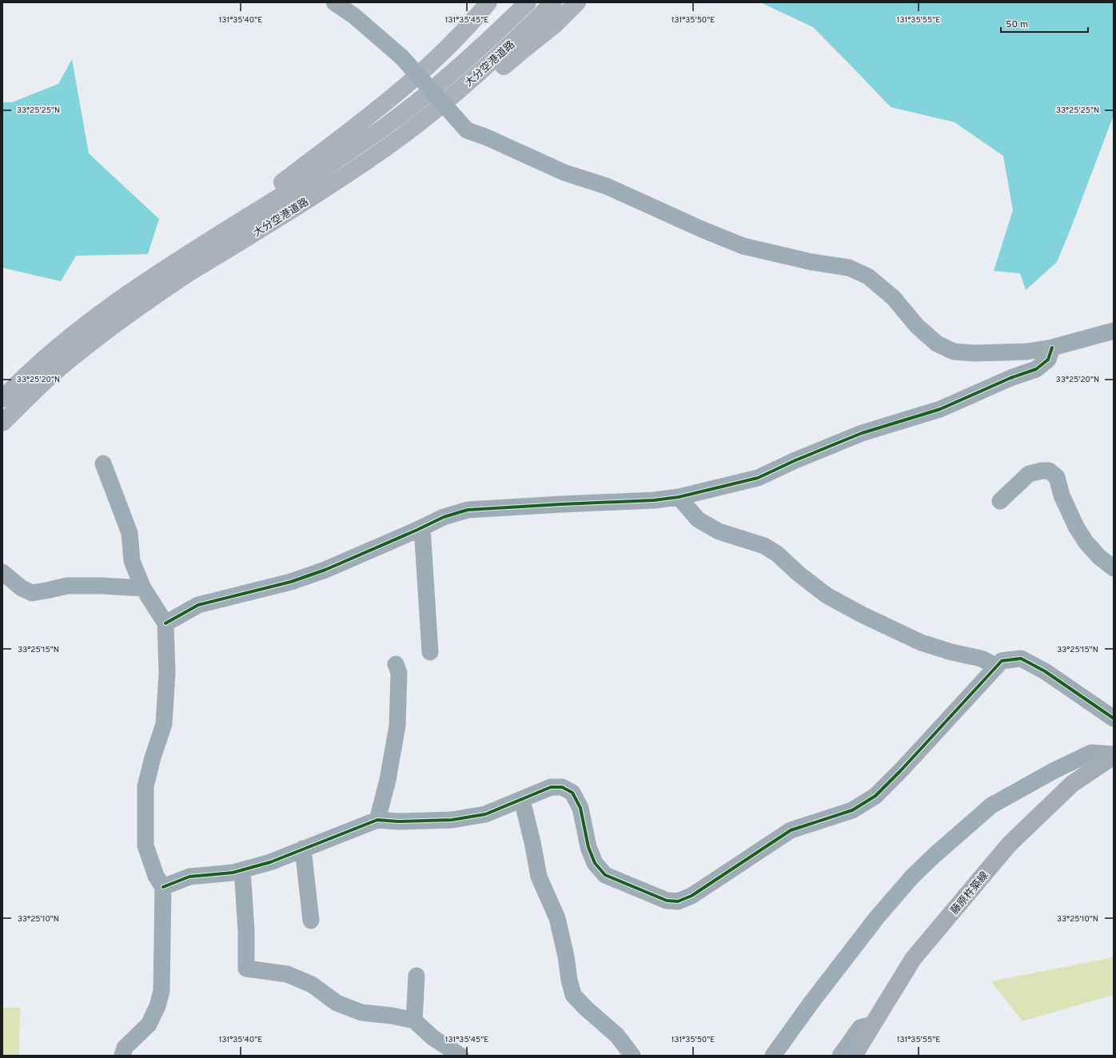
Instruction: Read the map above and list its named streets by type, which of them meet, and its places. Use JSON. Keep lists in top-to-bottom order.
{
  "streets": {
    "highway": ["大分空港道路"],
    "main road": ["藤原杵築線"]
  },
  "scale_bar": "50 m",
  "coordinates": [
    "131°35'40\"E",
    "131°35'45\"E",
    "131°35'50\"E",
    "131°35'55\"E",
    "33°25'25\"N",
    "33°25'20\"N",
    "33°25'15\"N",
    "33°25'10\"N"
  ]
}
